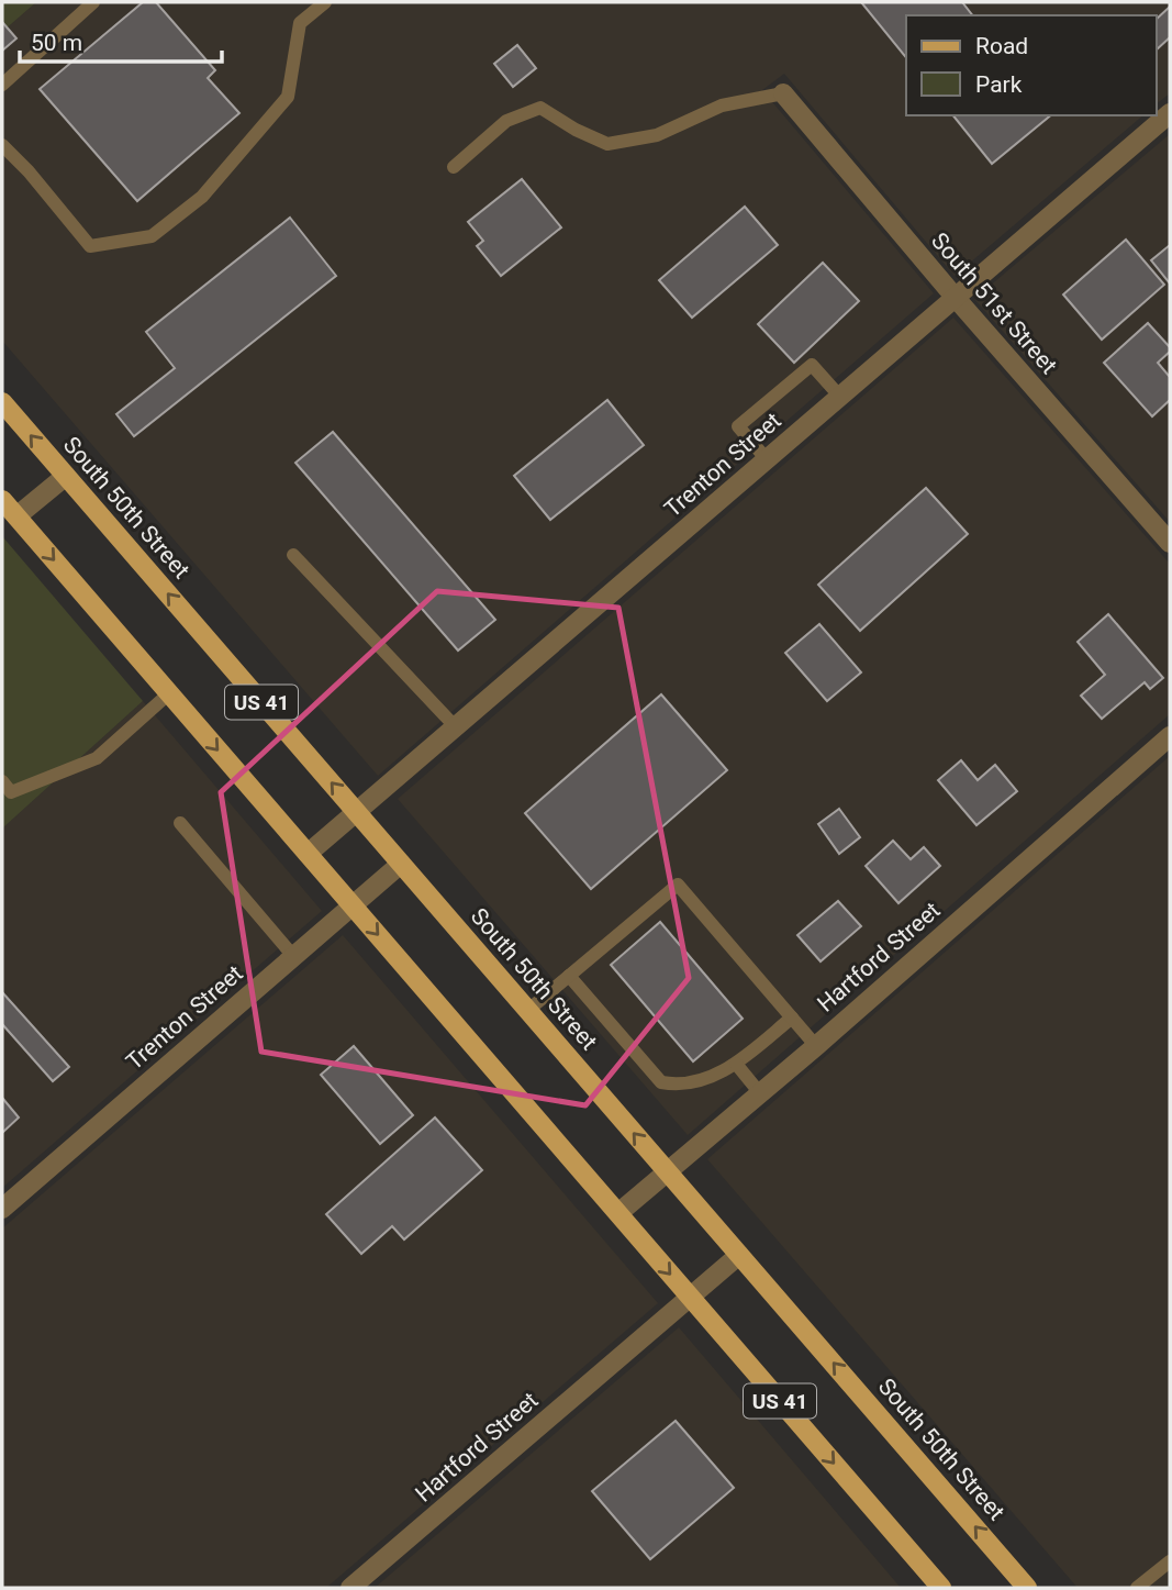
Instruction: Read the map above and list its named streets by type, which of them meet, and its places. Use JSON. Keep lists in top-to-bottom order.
{
  "streets": {
    "main road": ["South 50th Street", "US 41"],
    "street": ["South 51st Street", "Trenton Street", "Hartford Street"]
  },
  "crossings": [
    ["South 51st Street", "Trenton Street"],
    ["Trenton Street", "South 50th Street"],
    ["Trenton Street", "US 41"],
    ["South 50th Street", "Hartford Street"],
    ["US 41", "Hartford Street"]
  ],
  "legend": ["Road", "Park"],
  "scale_bar": "50 m"
}
